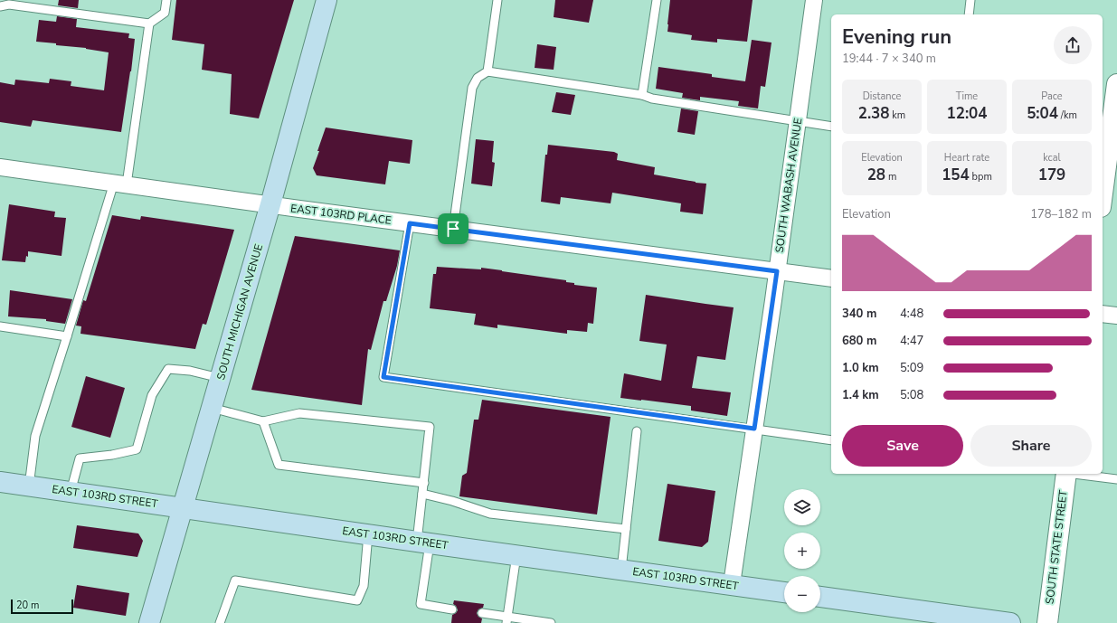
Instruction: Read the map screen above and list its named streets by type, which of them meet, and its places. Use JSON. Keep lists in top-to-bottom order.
{
  "streets": {
    "main road": ["SOUTH MICHIGAN AVENUE", "EAST 103RD STREET"],
    "street": ["SOUTH WABASH AVENUE", "EAST 103RD PLACE", "SOUTH STATE STREET"]
  },
  "crossings": [
    ["SOUTH WABASH AVENUE", "EAST 103RD PLACE"],
    ["SOUTH WABASH AVENUE", "EAST 103RD STREET"],
    ["EAST 103RD PLACE", "SOUTH MICHIGAN AVENUE"],
    ["SOUTH MICHIGAN AVENUE", "EAST 103RD STREET"]
  ],
  "scale_bar": "20 m",
  "page": {
    "heading": ["Evening run", "19:44 · 7 × 340 m"],
    "stats": [
      ["Distance", "2.38 km"],
      ["Time", "12:04"],
      ["Pace", "5:04 /km"],
      ["Elevation", "28 m"],
      ["Heart rate", "154 bpm"],
      ["kcal", "179"]
    ],
    "chart": ["Elevation", "178–182 m"],
    "list": [
      {
        "name": "340 m",
        "note": "4:48"
      },
      {
        "name": "680 m",
        "note": "4:47"
      },
      {
        "name": "1.0 km",
        "note": "5:09"
      },
      {
        "name": "1.4 km",
        "note": "5:08"
      }
    ],
    "buttons": ["Save", "Share"],
    "map_buttons": ["+", "−"],
    "scale": "20 m"
  }
}
